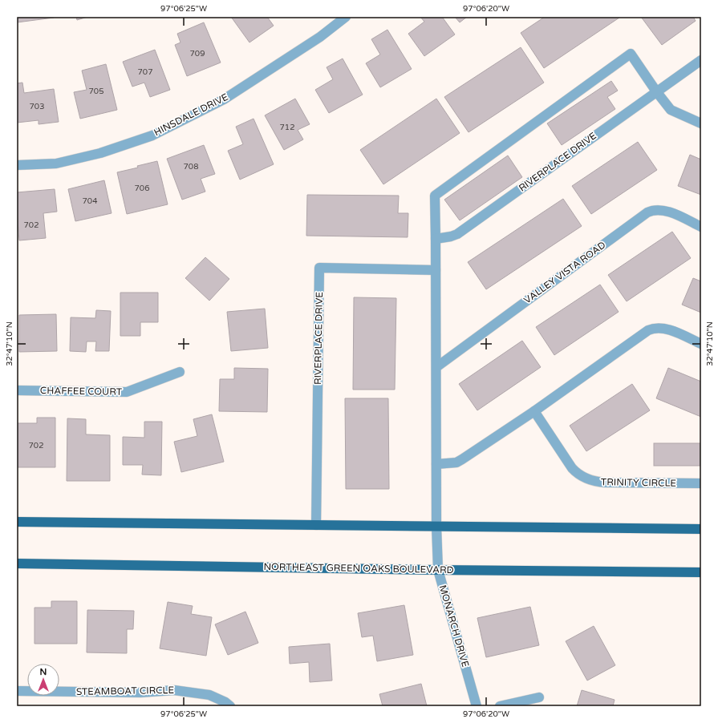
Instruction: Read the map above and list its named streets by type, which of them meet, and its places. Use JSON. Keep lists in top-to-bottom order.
{
  "streets": {
    "main road": ["NORTHEAST GREEN OAKS BOULEVARD"],
    "street": [
      "HINSDALE DRIVE",
      "RIVERPLACE DRIVE",
      "VALLEY VISTA ROAD",
      "CHAFFEE COURT",
      "TRINITY CIRCLE",
      "MONARCH DRIVE",
      "STEAMBOAT CIRCLE"
    ]
  },
  "crossings": [
    ["NORTHEAST GREEN OAKS BOULEVARD", "MONARCH DRIVE"]
  ],
  "house_numbers": [
    "709",
    "707",
    "705",
    "703",
    "712",
    "708",
    "706",
    "704",
    "702",
    "702"
  ],
  "north": "top",
  "coordinates": ["97°06'25\"W", "97°06'20\"W", "32°47'10\"N"]
}
